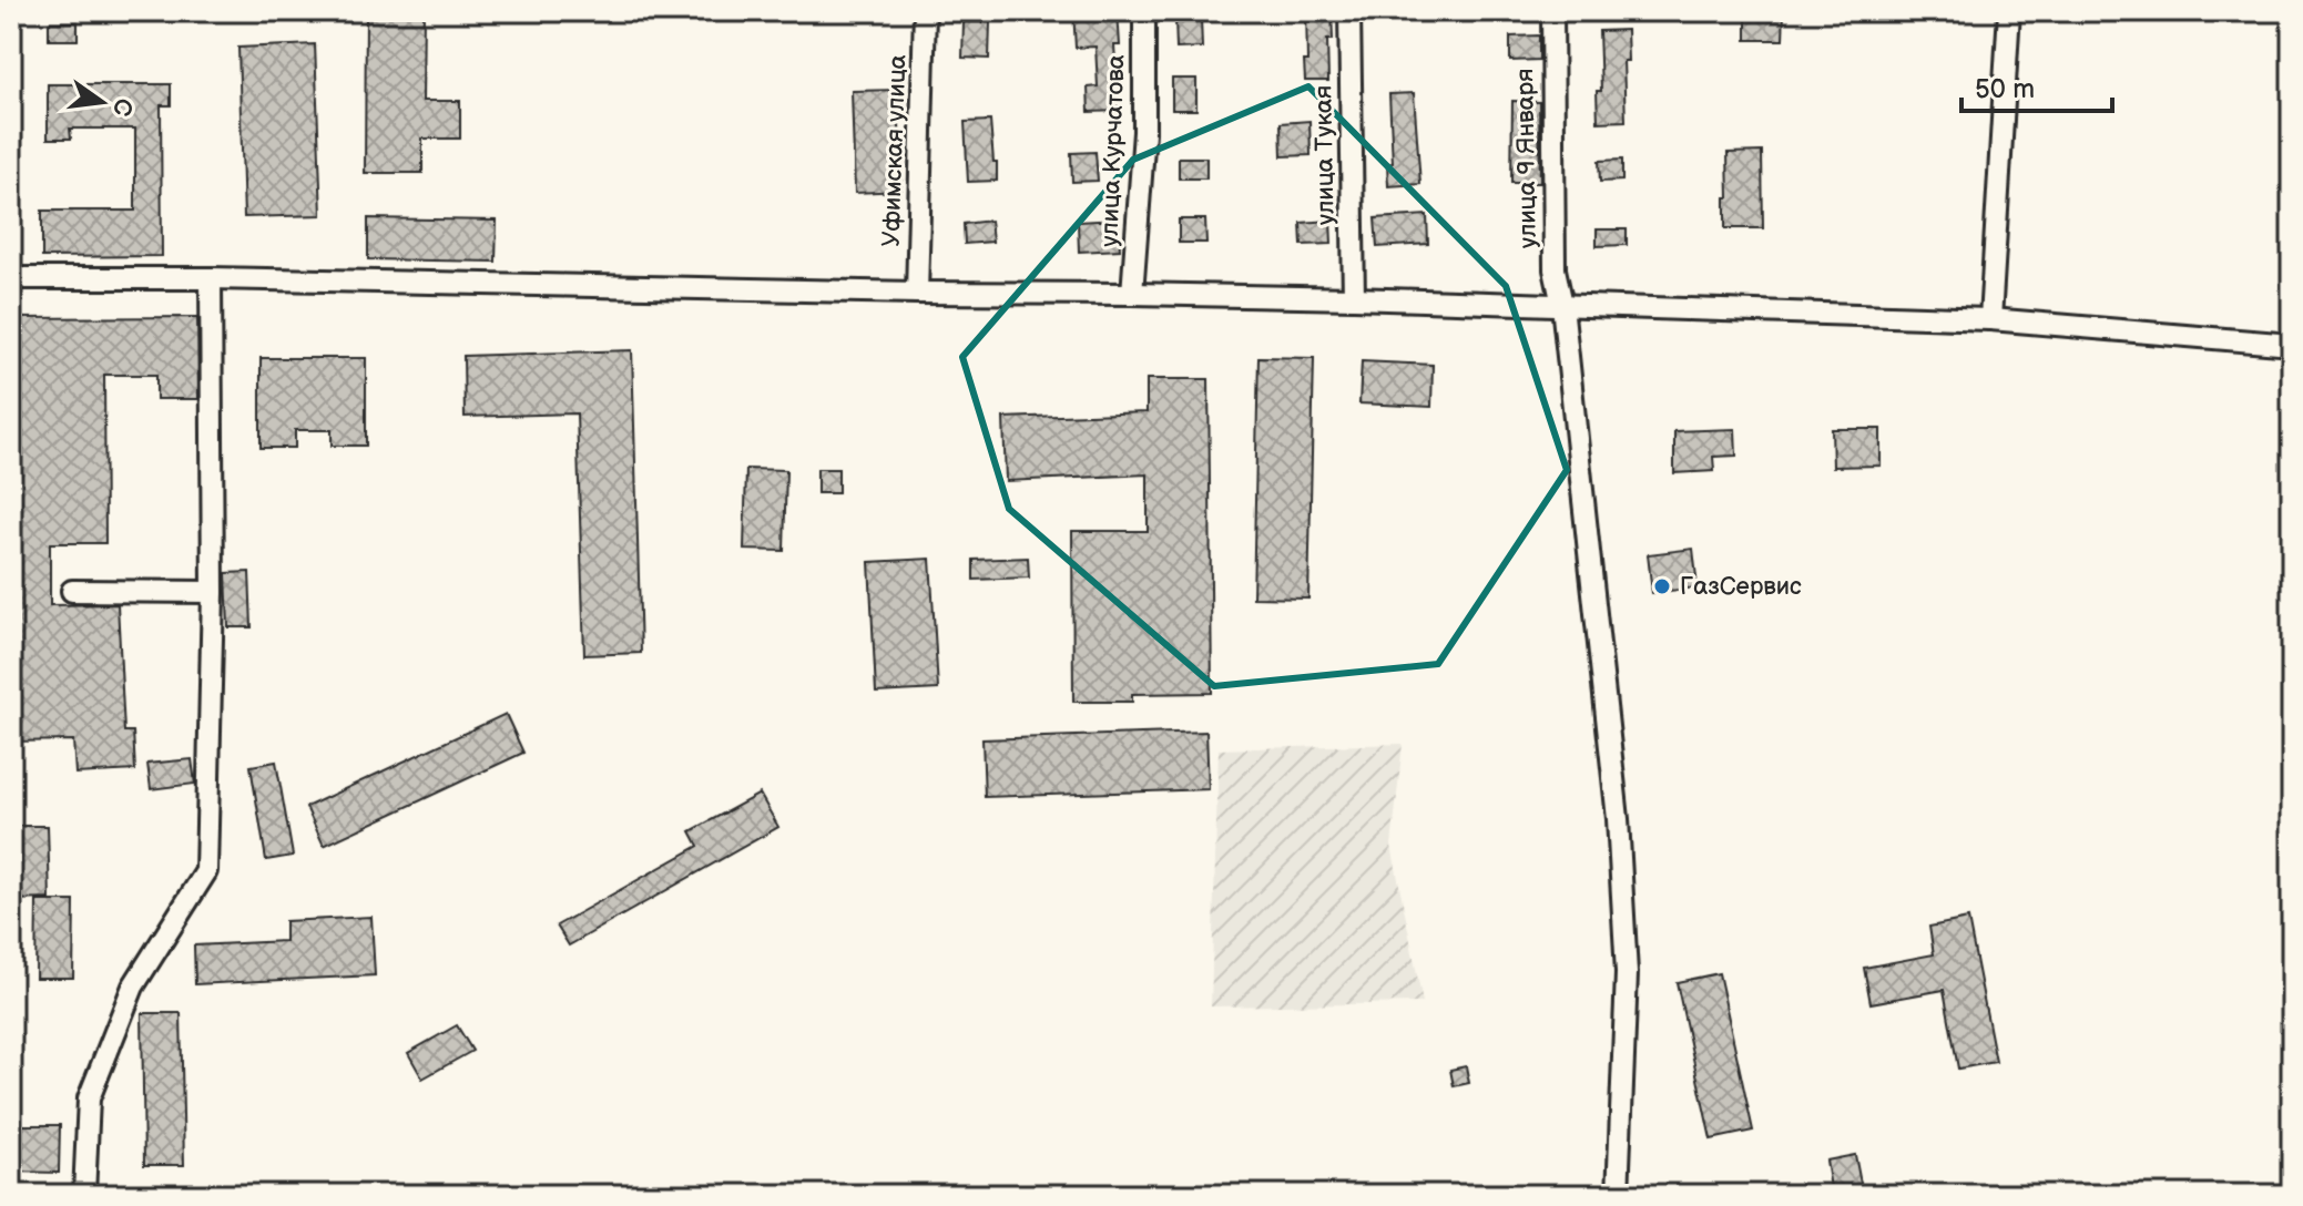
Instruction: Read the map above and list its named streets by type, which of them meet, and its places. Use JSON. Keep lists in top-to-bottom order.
{
  "streets": {
    "street": [
      "Уфимская улица",
      "улица Курчатова",
      "улица Тукая",
      "улица 9 Января"
    ]
  },
  "places": ["ГазСервис"],
  "scale_bar": "50 m",
  "north": "right"
}
